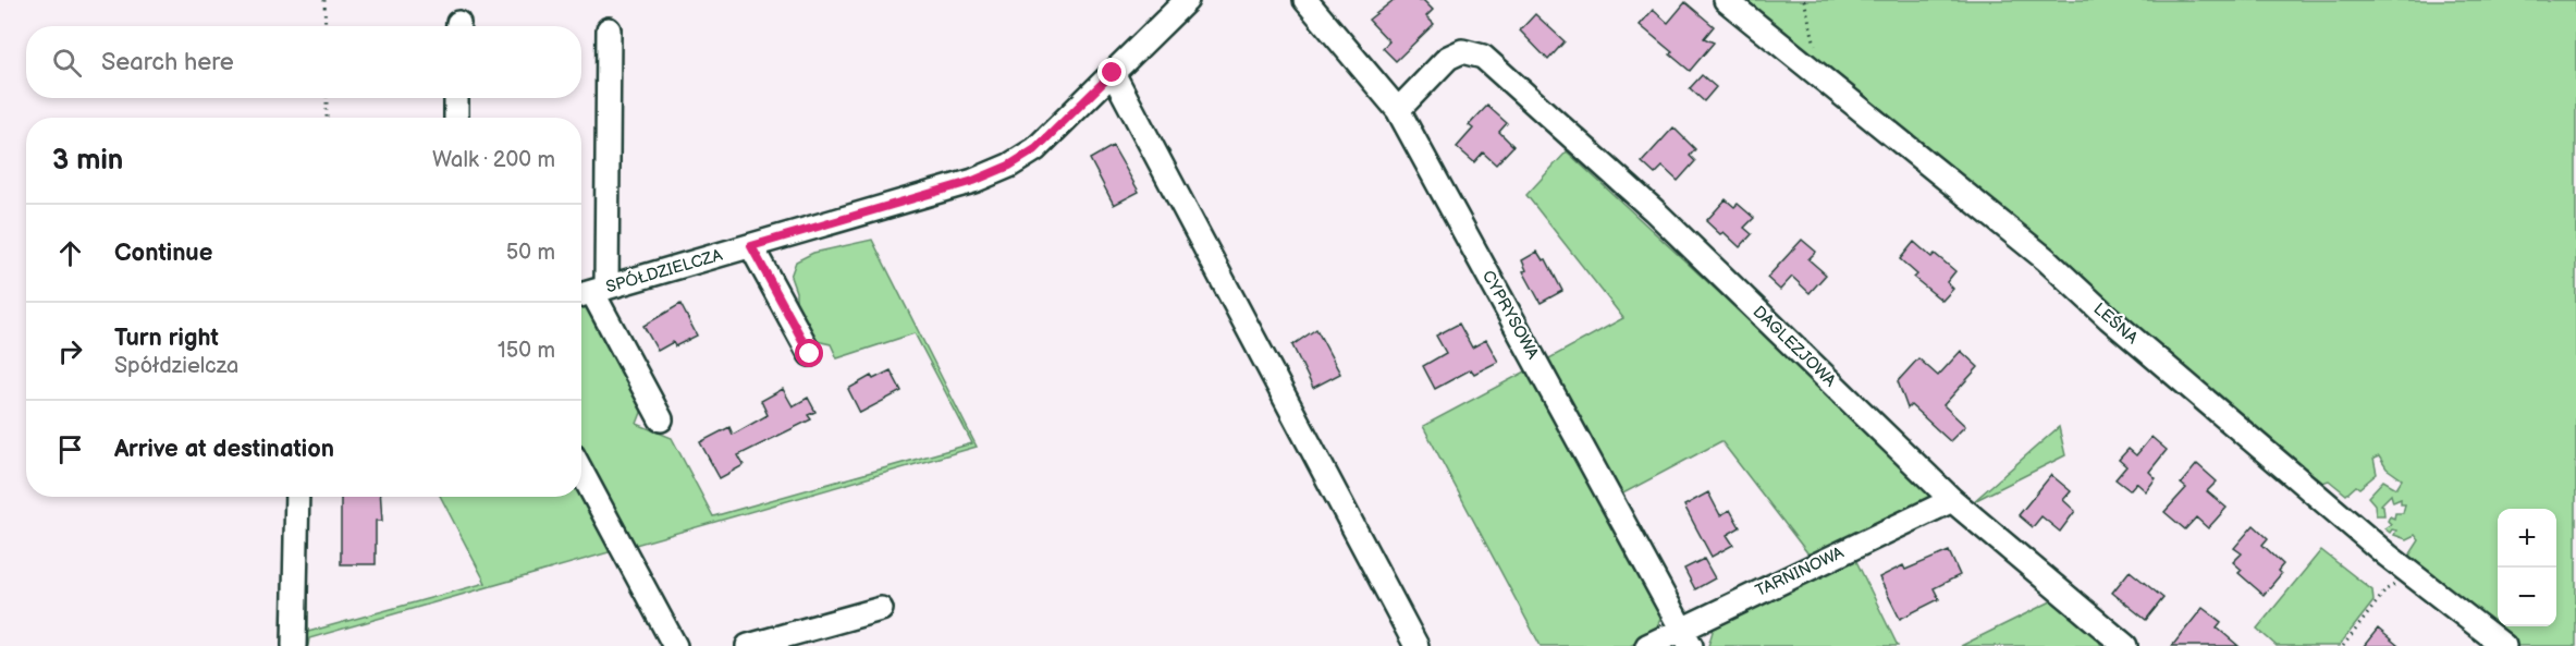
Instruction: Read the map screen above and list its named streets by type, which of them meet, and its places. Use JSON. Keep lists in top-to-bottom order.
{
  "streets": {
    "street": [
      "SPÓŁDZIELCZA",
      "CYPRYSOWA",
      "LEŚNA",
      "DAGLEZJOWA",
      "TARNINOWA"
    ]
  },
  "crossings": [
    ["CYPRYSOWA", "DAGLEZJOWA"],
    ["CYPRYSOWA", "TARNINOWA"],
    ["DAGLEZJOWA", "TARNINOWA"]
  ],
  "page": {
    "search": "Search here",
    "heading": ["3 min", "Walk · 200 m"],
    "list": [
      ["Continue", "50 m"],
      ["Turn right", "Spółdzielcza", "150 m"],
      "Arrive at destination"
    ],
    "map_buttons": ["+", "−"]
  }
}
